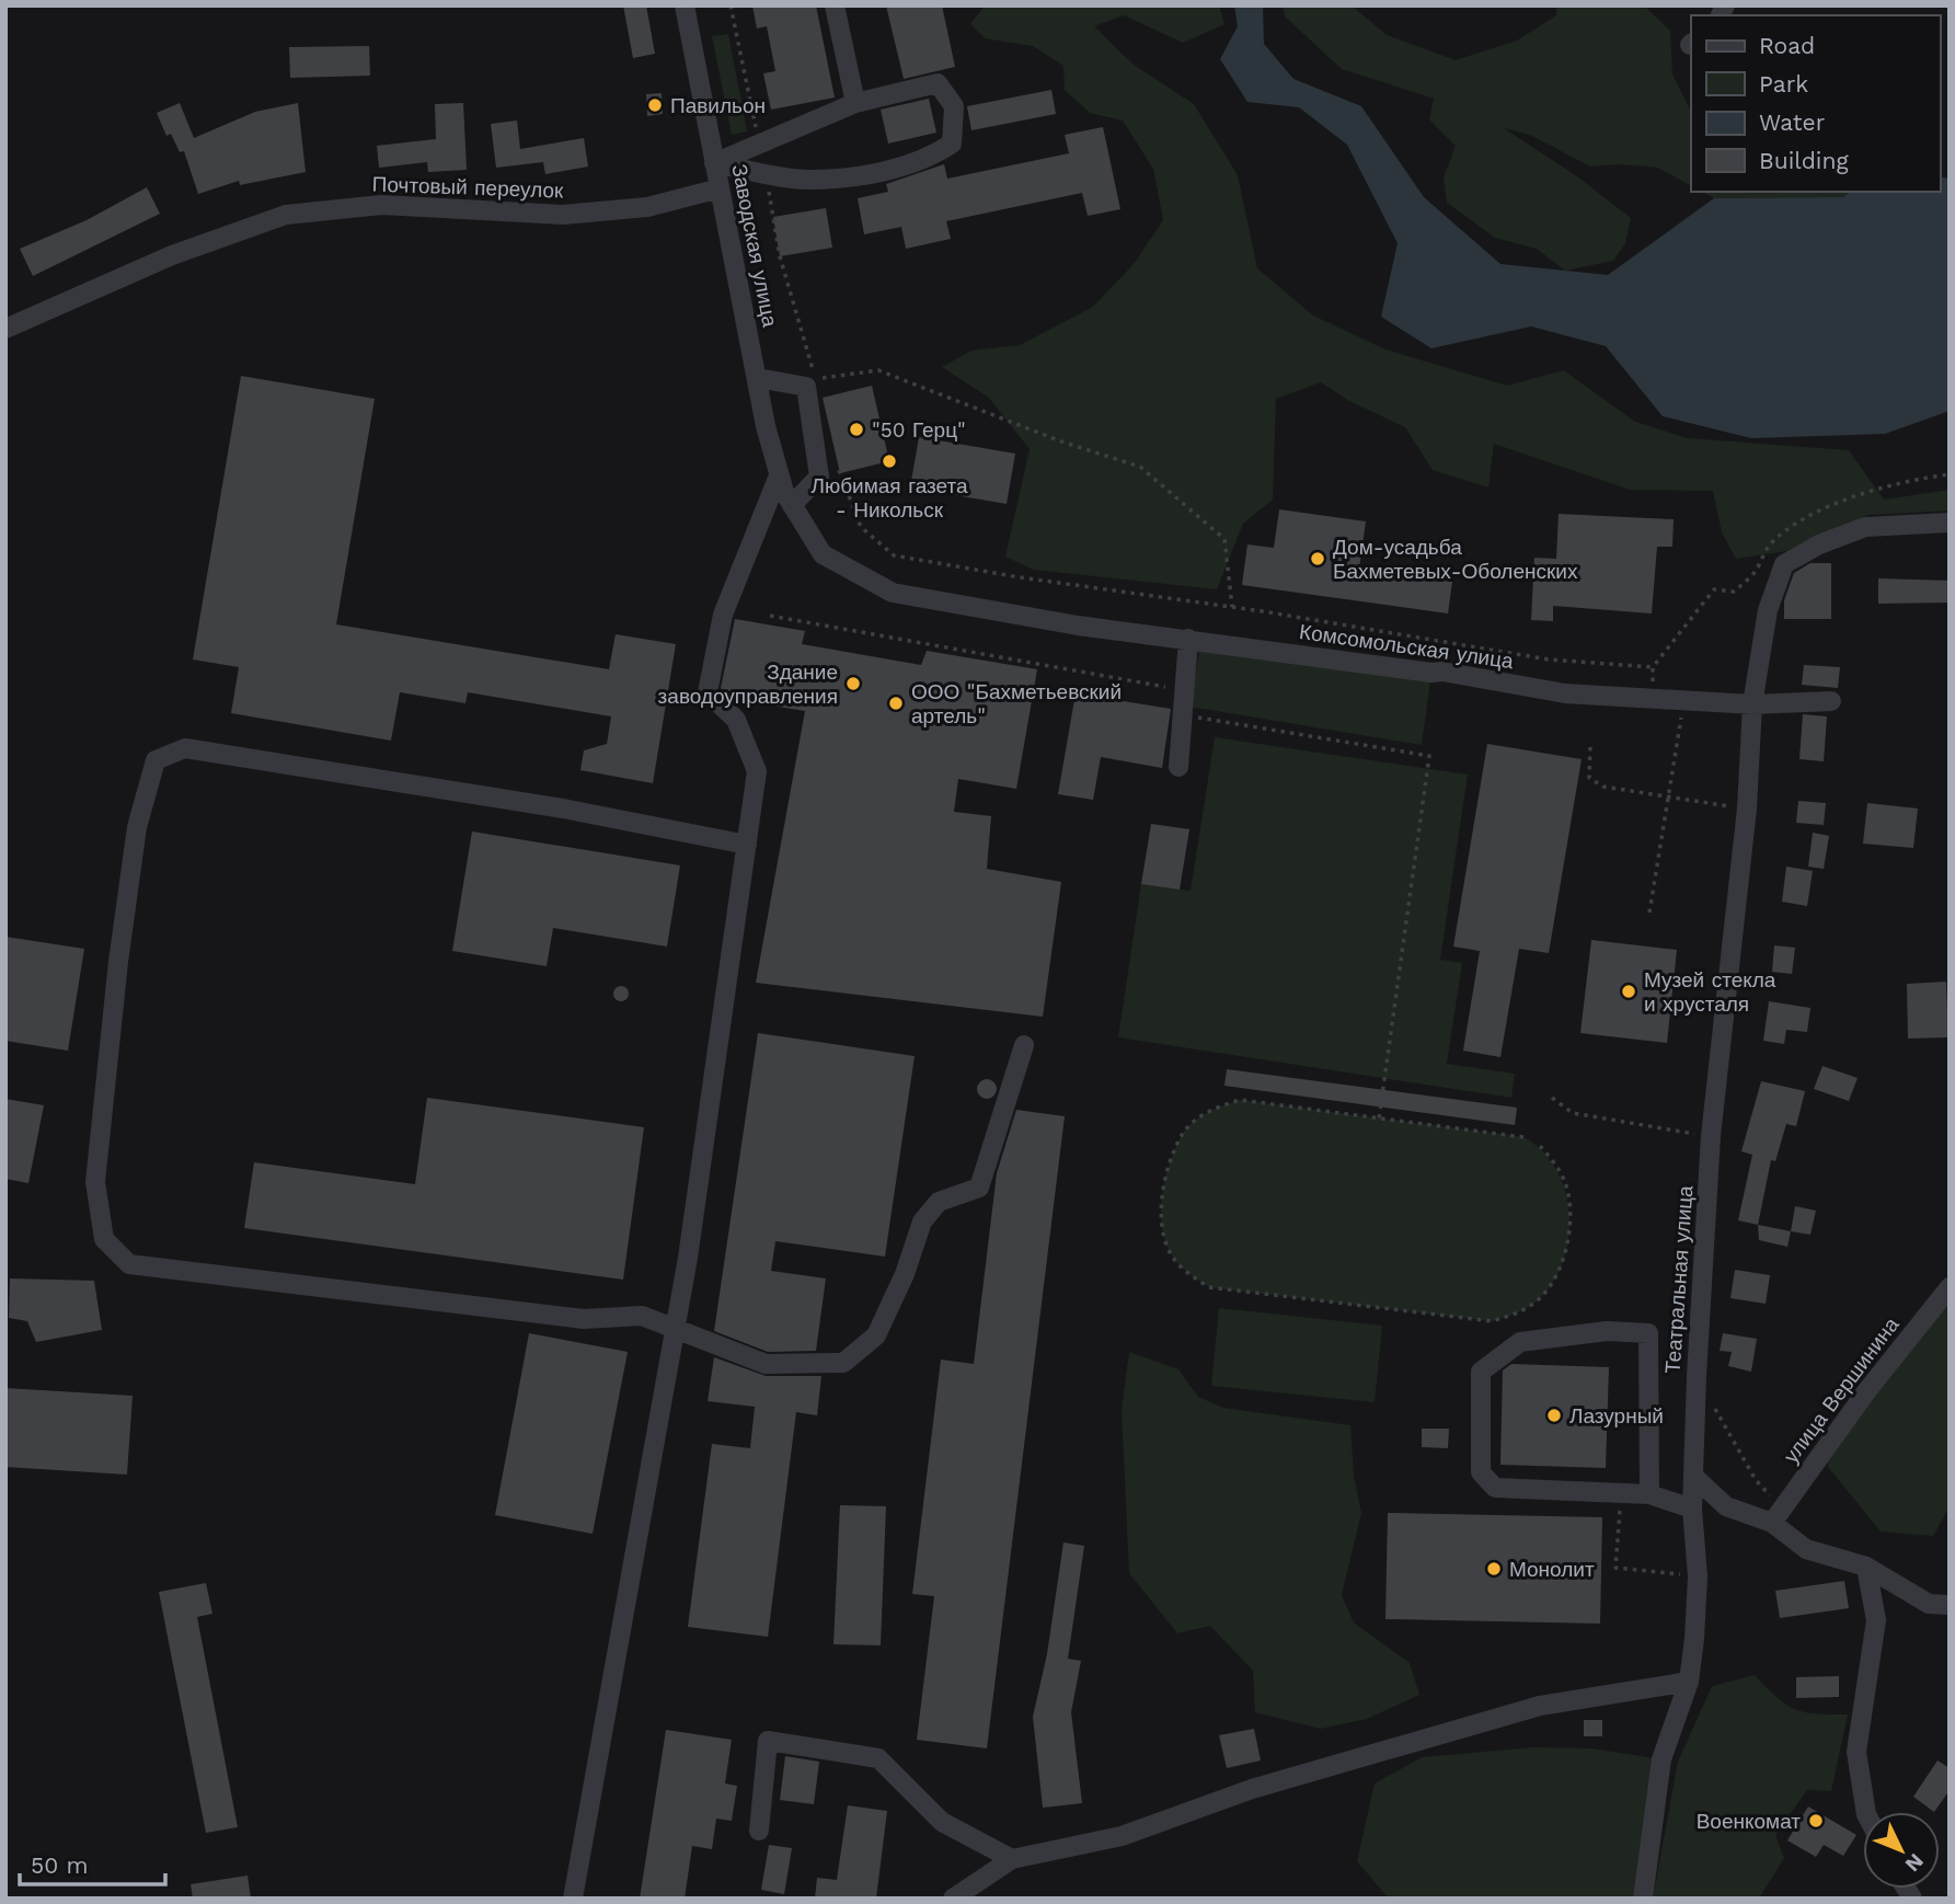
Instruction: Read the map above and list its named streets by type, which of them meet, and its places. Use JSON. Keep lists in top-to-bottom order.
{
  "streets": {
    "street": [
      "Почтовый переулок",
      "Заводская улица",
      "Комсомольская улица",
      "Театральная улица",
      "улица Вершинина"
    ]
  },
  "crossings": [
    ["Почтовый переулок", "Заводская улица"],
    ["Заводская улица", "Комсомольская улица"],
    ["Комсомольская улица", "Театральная улица"]
  ],
  "places": [
    "Павильон",
    "\"50 Герц\"",
    "Любимая газета - Никольск",
    "Дом-усадьба Бахметевых-Оболенских",
    "Здание заводоуправления",
    "ООО \"Бахметьевский артель\"",
    "Музей стекла и хрусталя",
    "Лазурный",
    "Монолит",
    "Военкомат"
  ],
  "legend": [
    "Road",
    "Park",
    "Water",
    "Building"
  ],
  "scale_bar": "50 m",
  "north": "bottom right"
}
